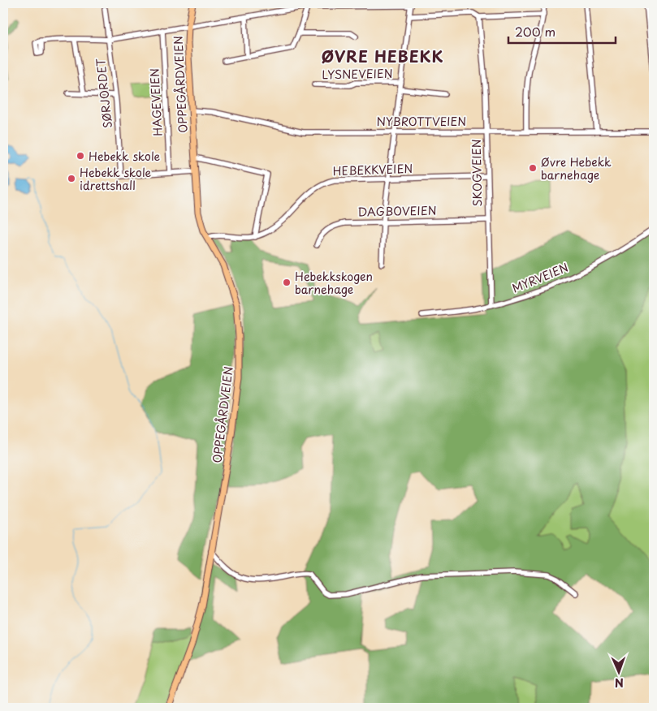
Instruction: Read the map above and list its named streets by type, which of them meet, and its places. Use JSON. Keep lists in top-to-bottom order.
{
  "streets": {
    "main road": ["OPPEGÅRDVEIEN"],
    "street": [
      "LYSNEVEIEN",
      "SØRJORDET",
      "HAGEVEIEN",
      "NYBROTTVEIEN",
      "HEBEKKVEIEN",
      "SKOGVEIEN",
      "DAGBOVEIEN",
      "MYRVEIEN"
    ]
  },
  "crossings": [
    ["LYSNEVEIEN", "NYBROTTVEIEN"],
    ["LYSNEVEIEN", "HEBEKKVEIEN"],
    ["LYSNEVEIEN", "DAGBOVEIEN"],
    ["OPPEGÅRDVEIEN", "NYBROTTVEIEN"],
    ["OPPEGÅRDVEIEN", "HEBEKKVEIEN"],
    ["SØRJORDET", "HAGEVEIEN"],
    ["NYBROTTVEIEN", "SKOGVEIEN"],
    ["HEBEKKVEIEN", "SKOGVEIEN"],
    ["SKOGVEIEN", "DAGBOVEIEN"],
    ["SKOGVEIEN", "MYRVEIEN"]
  ],
  "districts": ["ØVRE HEBEKK"],
  "places": [
    "Hebekk skole",
    "Øvre Hebekk barnehage",
    "Hebekk skole idrettshall",
    "Hebekkskogen barnehage"
  ],
  "scale_bar": "200 m",
  "north": "bottom"
}
